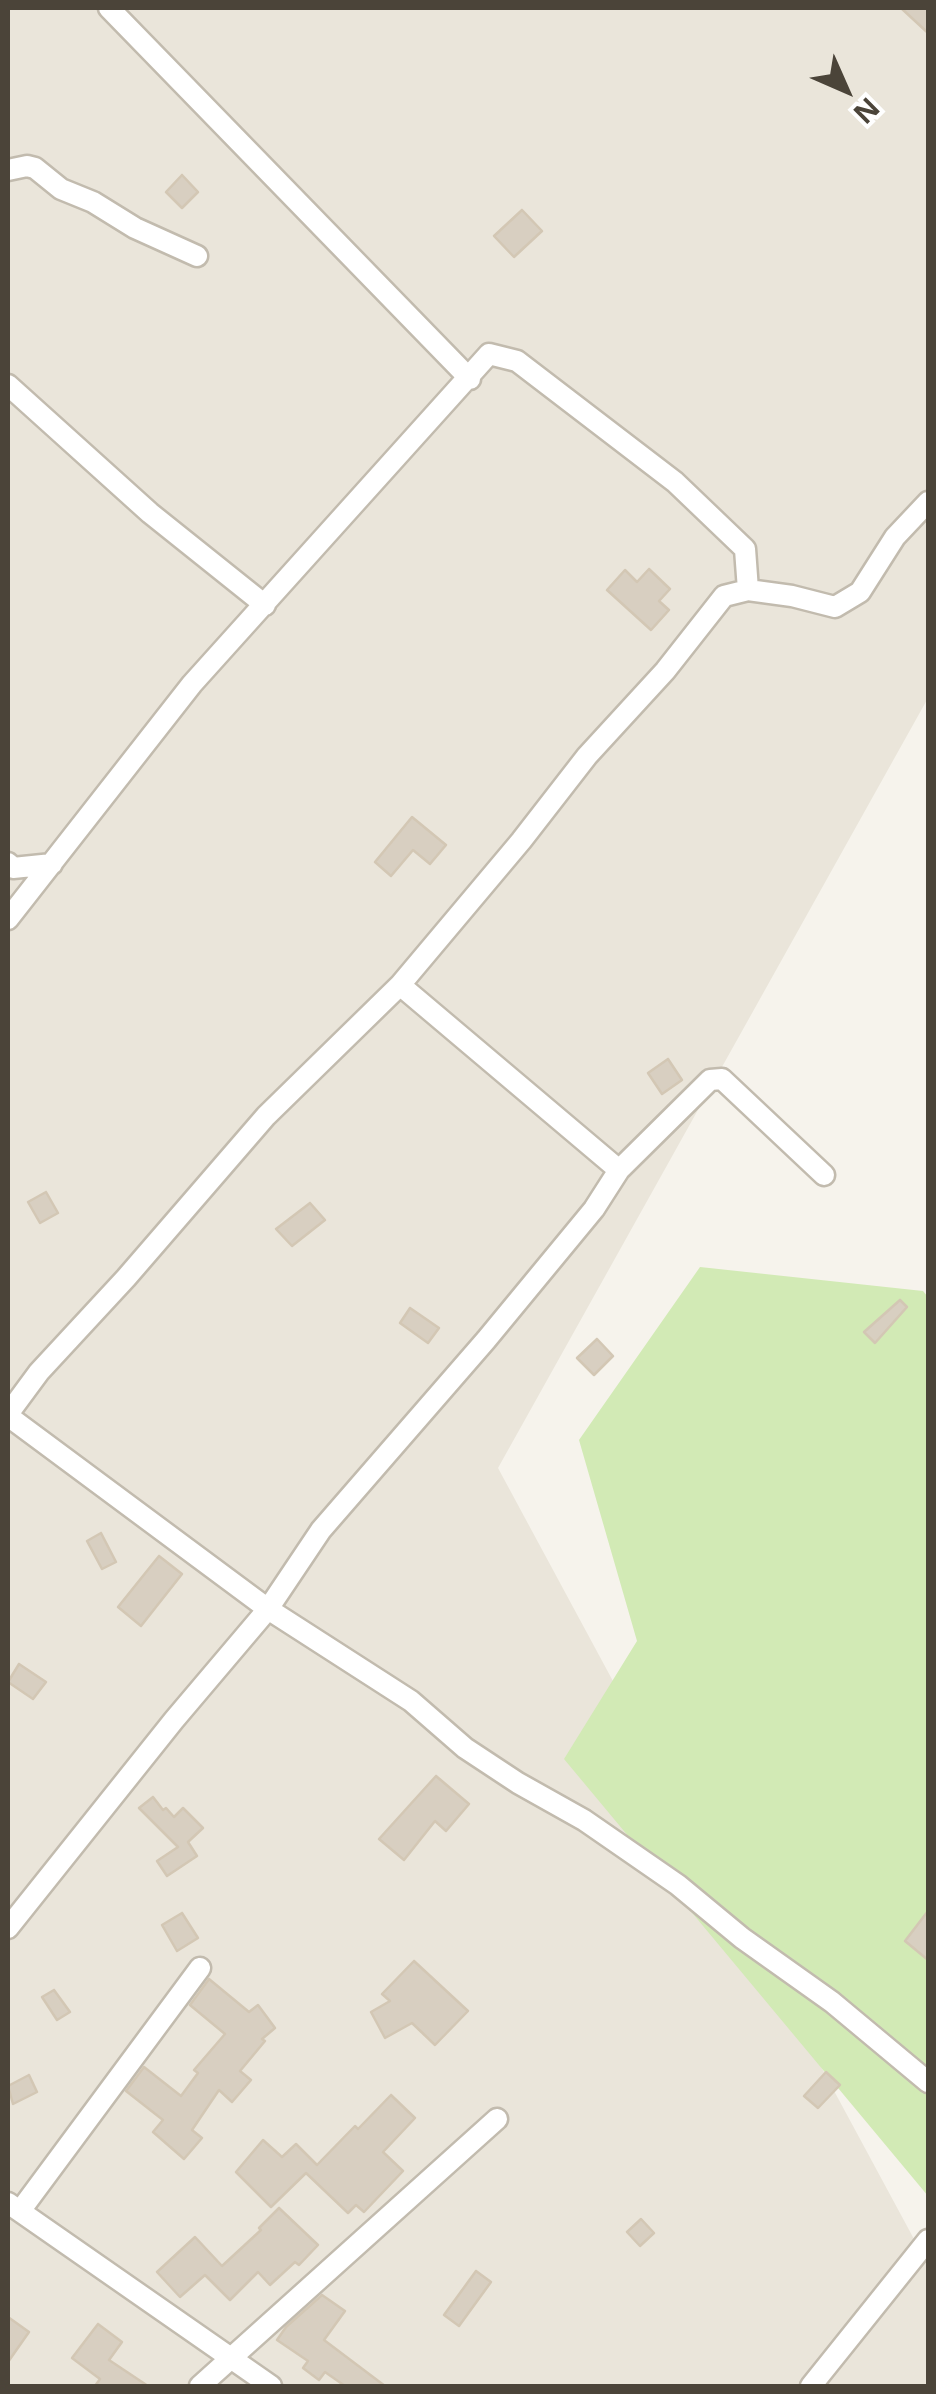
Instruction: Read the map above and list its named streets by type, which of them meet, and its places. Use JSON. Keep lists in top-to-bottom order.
{
  "north": "bottom right"
}
